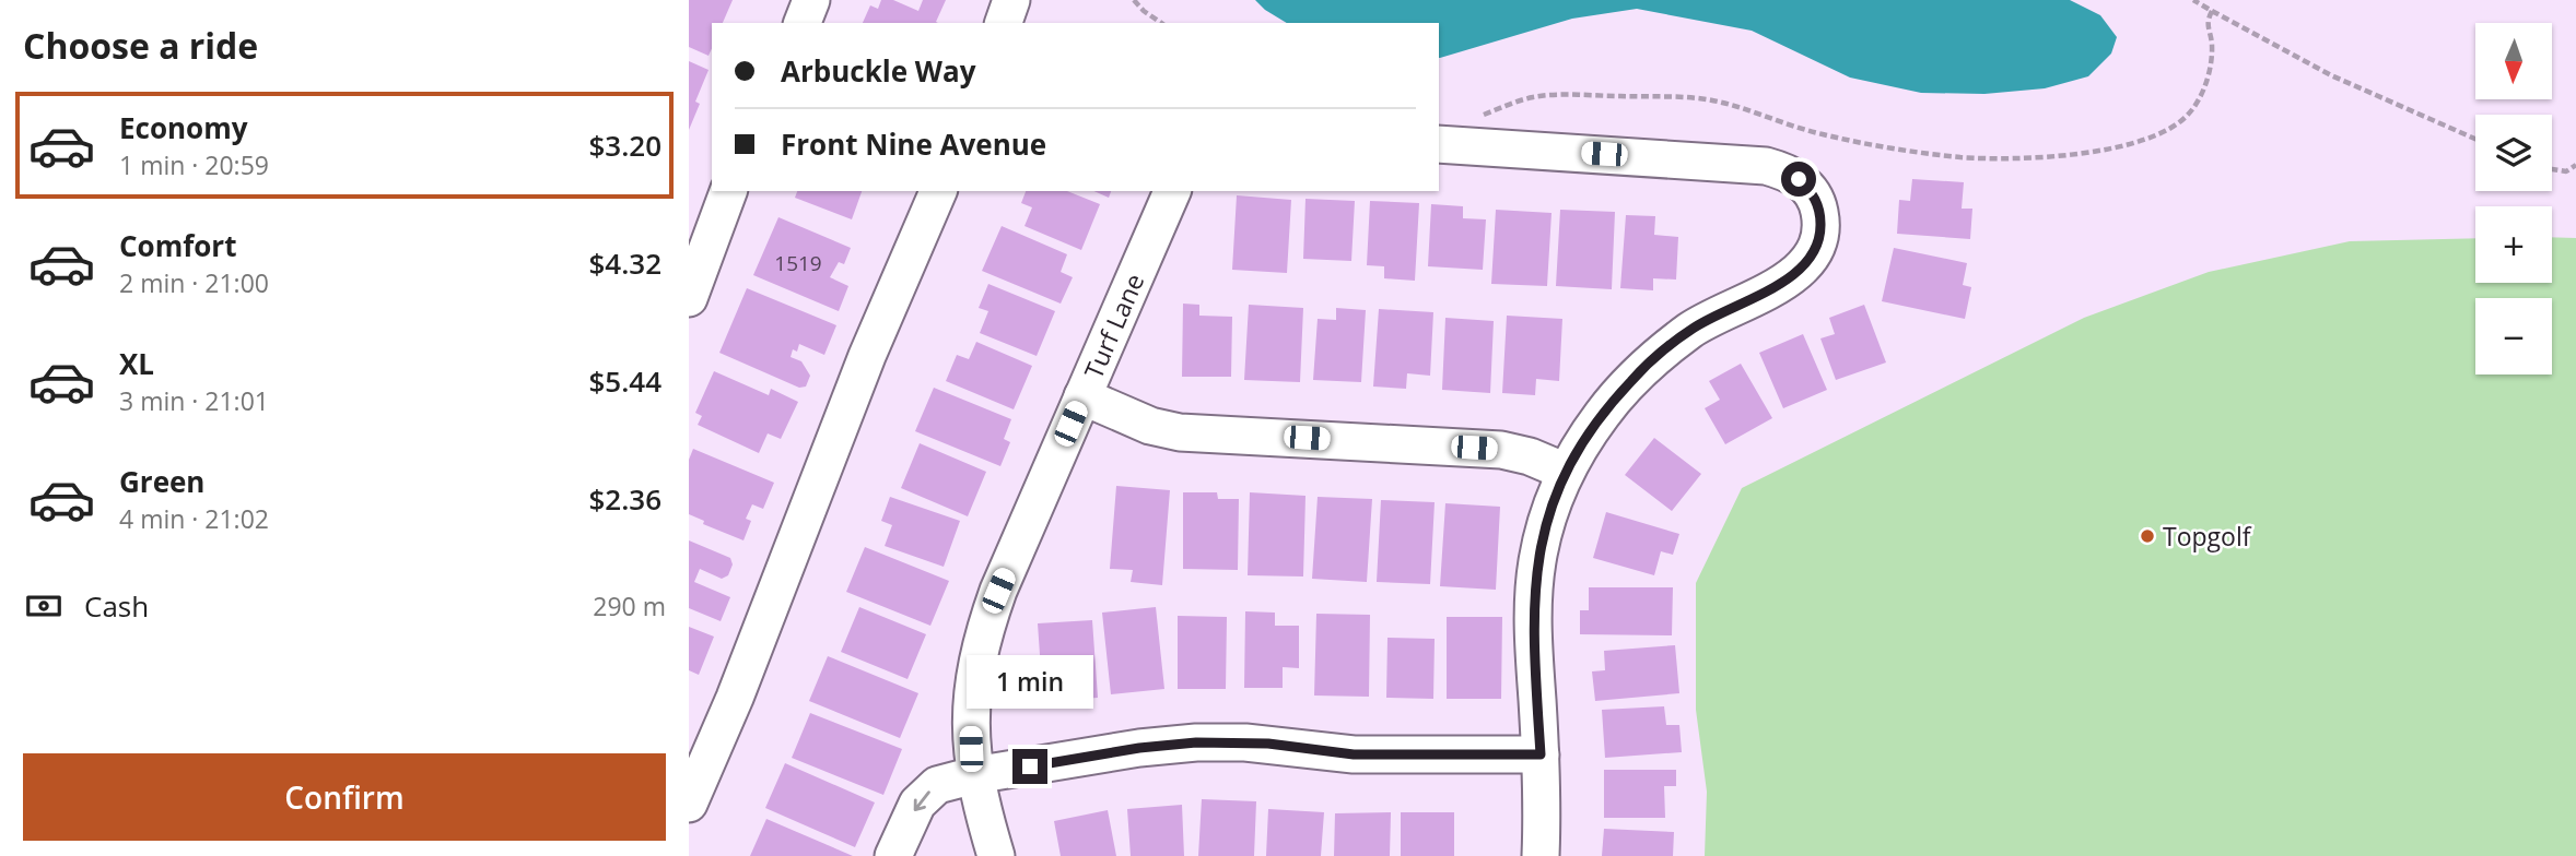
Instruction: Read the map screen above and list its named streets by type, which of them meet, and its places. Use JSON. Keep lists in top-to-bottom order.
{
  "streets": {
    "street": ["Turf Lane"]
  },
  "places": ["Topgolf"],
  "house_numbers": ["1519"],
  "north": "bottom",
  "page": {
    "heading": "Choose a ride",
    "map_buttons": ["+", "−"],
    "banner": ["Arbuckle Way", "Front Nine Avenue"],
    "list": [
      {
        "name": "Economy",
        "note": "1 min · 20:59",
        "value": "$3.20"
      },
      {
        "name": "Comfort",
        "note": "2 min · 21:00",
        "value": "$4.32"
      },
      {
        "name": "XL",
        "note": "3 min · 21:01",
        "value": "$5.44"
      },
      {
        "name": "Green",
        "note": "4 min · 21:02",
        "value": "$2.36"
      }
    ],
    "pay": ["Cash", "290 m"],
    "bubble": "1 min",
    "buttons": "Confirm"
  }
}
